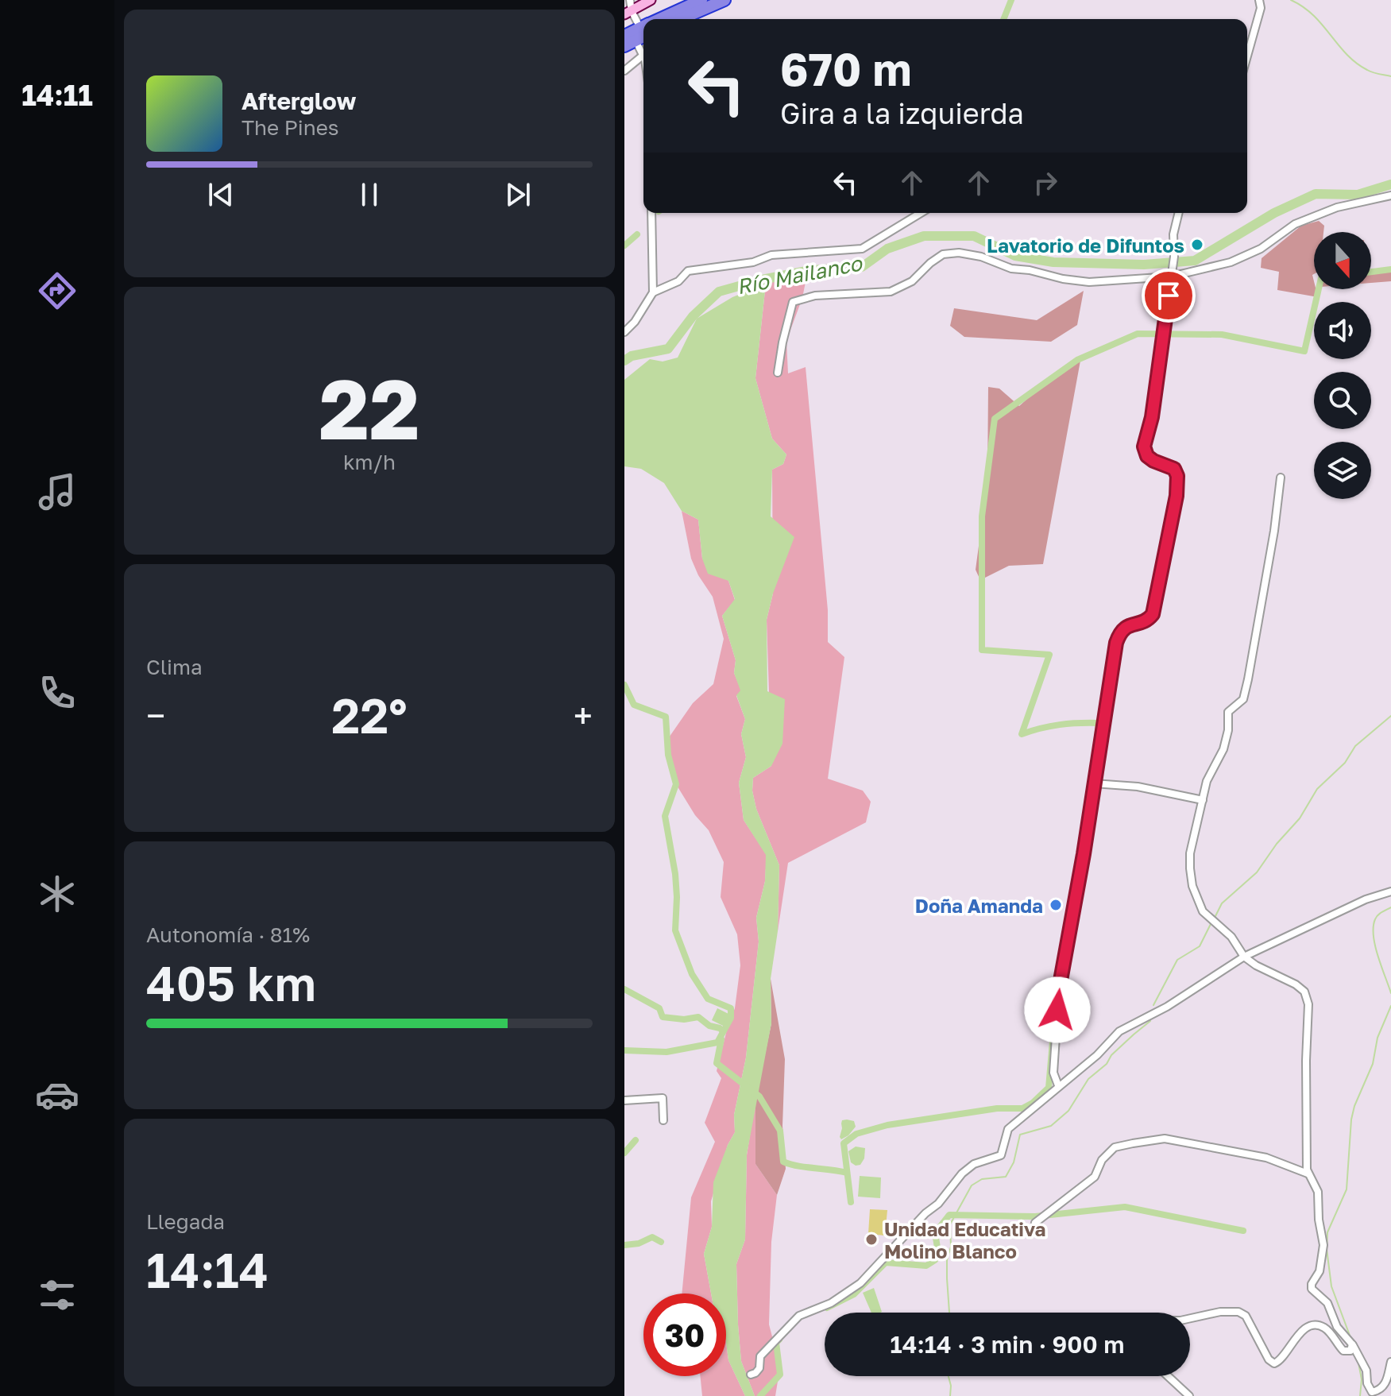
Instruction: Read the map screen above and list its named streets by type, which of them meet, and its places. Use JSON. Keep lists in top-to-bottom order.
{
  "water": ["Río Mailanco"],
  "places": ["Lavatorio de Difuntos", "Doña Amanda", "Unidad Educativa Molino Blanco"],
  "north": "bottom",
  "page": {
    "tabs": "14:11",
    "turn": ["670 m", "Gira a la izquierda"],
    "song": ["Afterglow", "The Pines"],
    "tile": [
      ["22", "km/h"],
      "Clima",
      ["Autonomía · 81%", "405 km"],
      ["Llegada", "14:14"]
    ],
    "heat": ["−", "22°", "+"],
    "limit": "30",
    "trip": "14:14 · 3 min · 900 m"
  }
}
